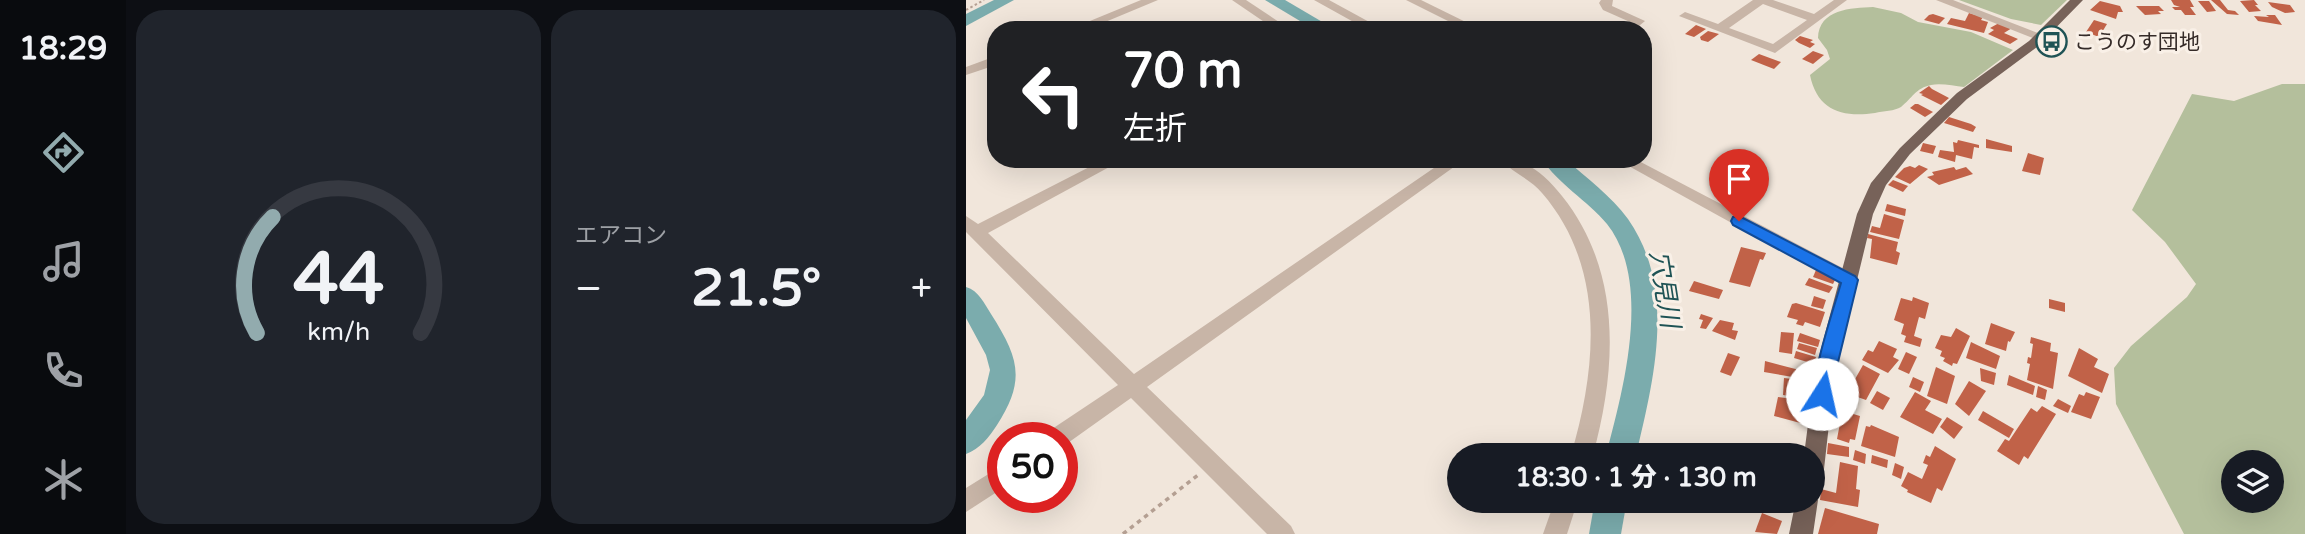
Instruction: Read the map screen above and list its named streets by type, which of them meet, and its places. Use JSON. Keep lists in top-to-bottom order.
{
  "water": ["穴見川"],
  "places": {
    "bus stop": ["こうのす団地"]
  },
  "page": {
    "tabs": "18:29",
    "tile": "エアコン",
    "turn": ["70 m", "左折"],
    "heat": ["−", "21.5°", "+"],
    "limit": "50",
    "trip": "18:30 · 1 分 · 130 m",
    "gauge": ["44", "km/h"]
  }
}
